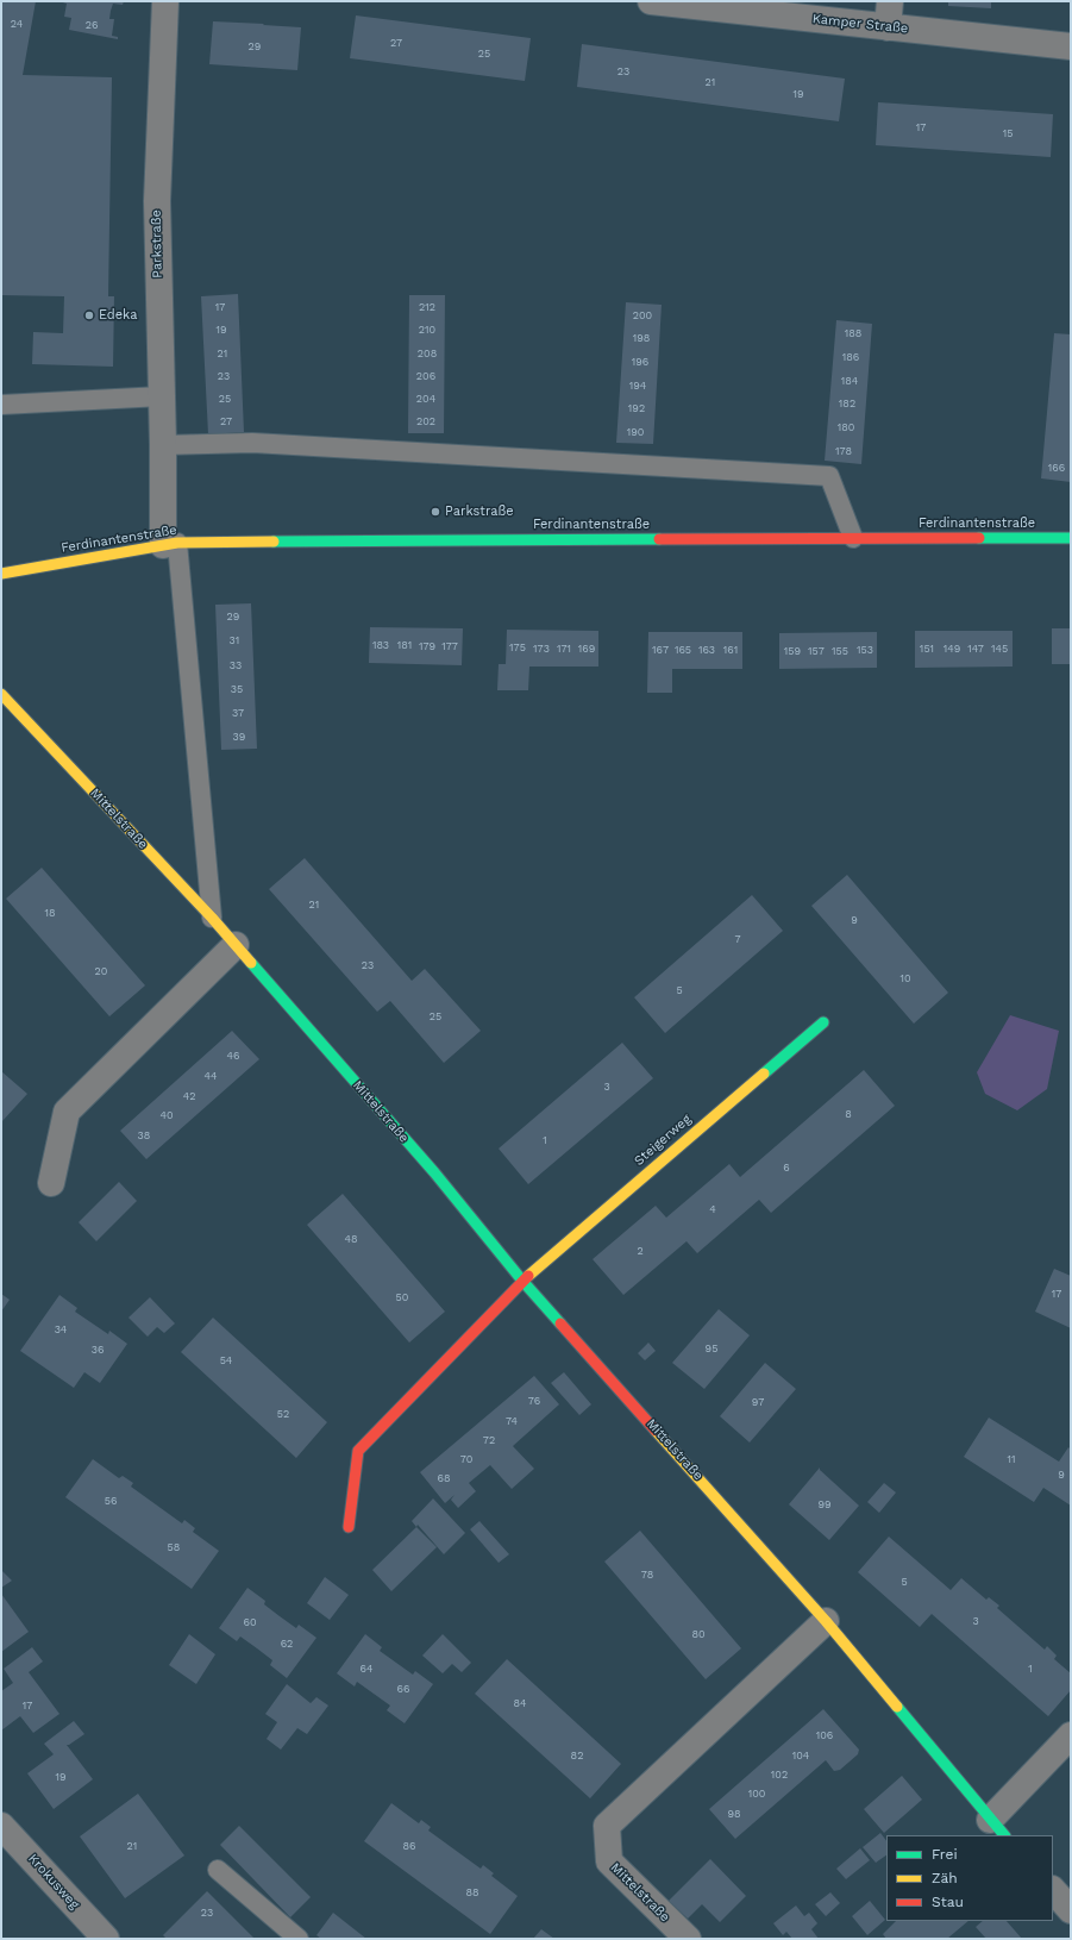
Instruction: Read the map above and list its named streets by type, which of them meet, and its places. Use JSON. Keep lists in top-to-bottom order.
{
  "streets": {
    "street": [
      "Kamper Straße",
      "Parkstraße",
      "Ferdinantenstraße",
      "Mittelstraße",
      "Steigerweg",
      "Krokusweg"
    ]
  },
  "crossings": [
    ["Parkstraße", "Ferdinantenstraße"],
    ["Mittelstraße", "Steigerweg"]
  ],
  "places": ["Edeka", "Parkstraße"],
  "house_numbers": [
    "24",
    "26",
    "27",
    "29",
    "25",
    "23",
    "21",
    "19",
    "17",
    "15",
    "17",
    "212",
    "200",
    "19",
    "210",
    "188",
    "198",
    "21",
    "208",
    "186",
    "196",
    "23",
    "206",
    "184",
    "194",
    "25",
    "204",
    "182",
    "192",
    "27",
    "202",
    "180",
    "190",
    "178",
    "166",
    "29",
    "31",
    "183",
    "181",
    "179",
    "177",
    "175",
    "173",
    "171",
    "169",
    "151",
    "149",
    "147",
    "145",
    "167",
    "165",
    "163",
    "161",
    "153",
    "159",
    "157",
    "155",
    "33",
    "35",
    "37",
    "39",
    "21",
    "18",
    "9",
    "7",
    "23",
    "20",
    "10",
    "5",
    "25",
    "46",
    "44",
    "3",
    "42",
    "8",
    "40",
    "38",
    "1",
    "6",
    "4",
    "48",
    "2",
    "17",
    "50",
    "34",
    "95",
    "36",
    "54",
    "76",
    "97",
    "52",
    "74",
    "72",
    "70",
    "11",
    "9",
    "68",
    "56",
    "99",
    "58",
    "78",
    "5",
    "3",
    "60",
    "80",
    "62",
    "64",
    "1",
    "66",
    "84",
    "17",
    "106",
    "82",
    "104",
    "102",
    "19",
    "100",
    "98",
    "21",
    "86",
    "88",
    "23"
  ],
  "legend": ["Frei", "Zäh", "Stau"]
}
